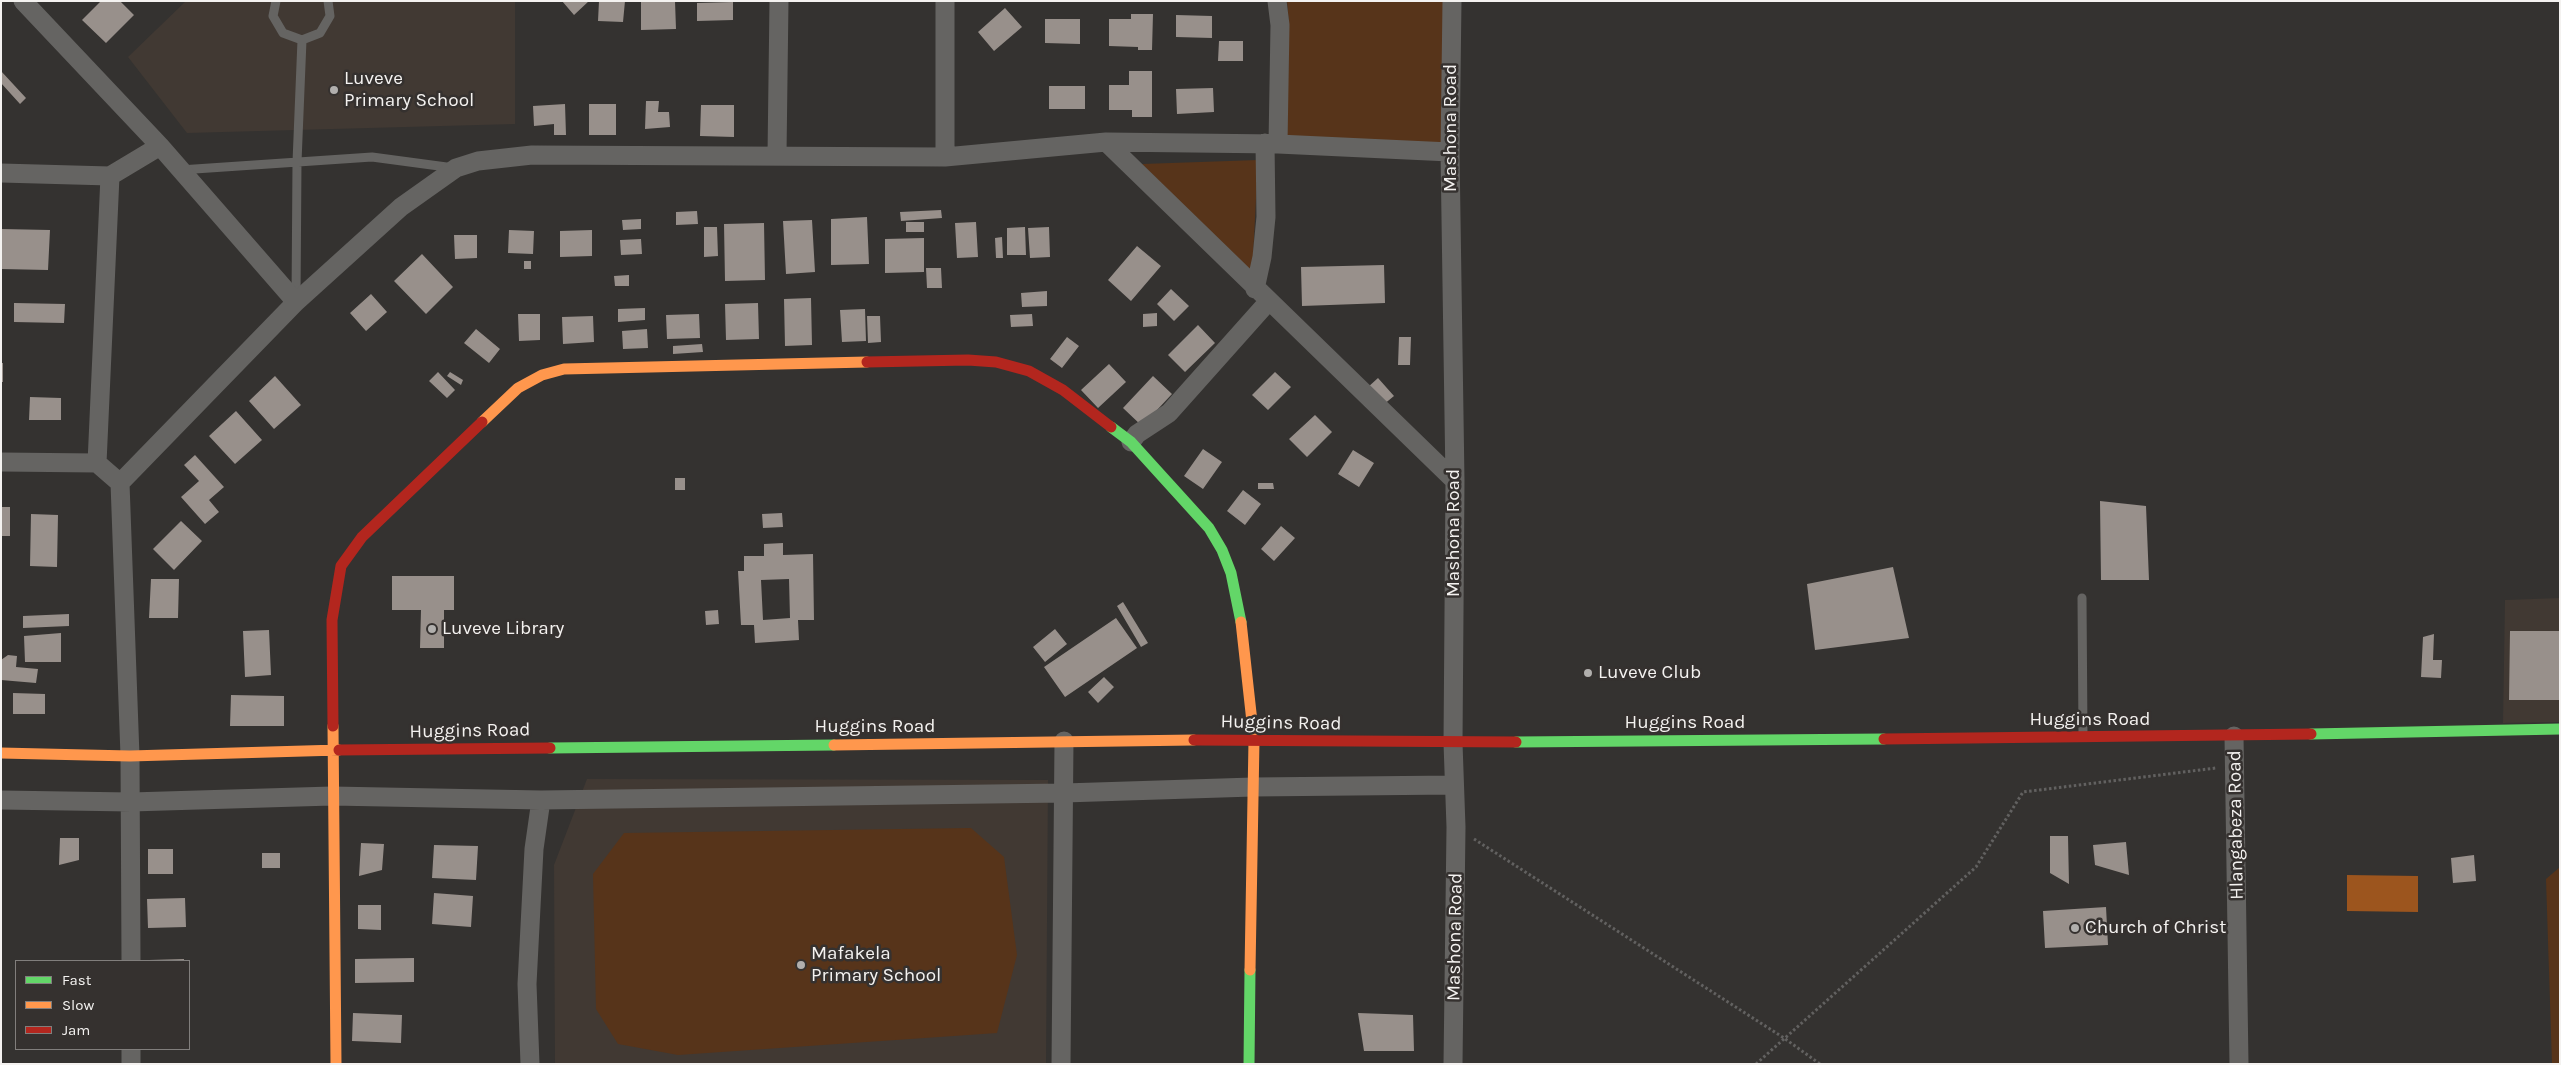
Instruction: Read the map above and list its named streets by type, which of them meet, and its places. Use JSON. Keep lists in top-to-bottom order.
{
  "streets": {
    "street": ["Mashona Road", "Huggins Road", "Hlangabeza Road"]
  },
  "crossings": [
    ["Mashona Road", "Huggins Road"],
    ["Huggins Road", "Hlangabeza Road"]
  ],
  "places": [
    "Luveve Primary School",
    "Luveve Library",
    "Luveve Club",
    "Church of Christ",
    "Mafakela Primary School"
  ],
  "legend": ["Fast", "Slow", "Jam"]
}
